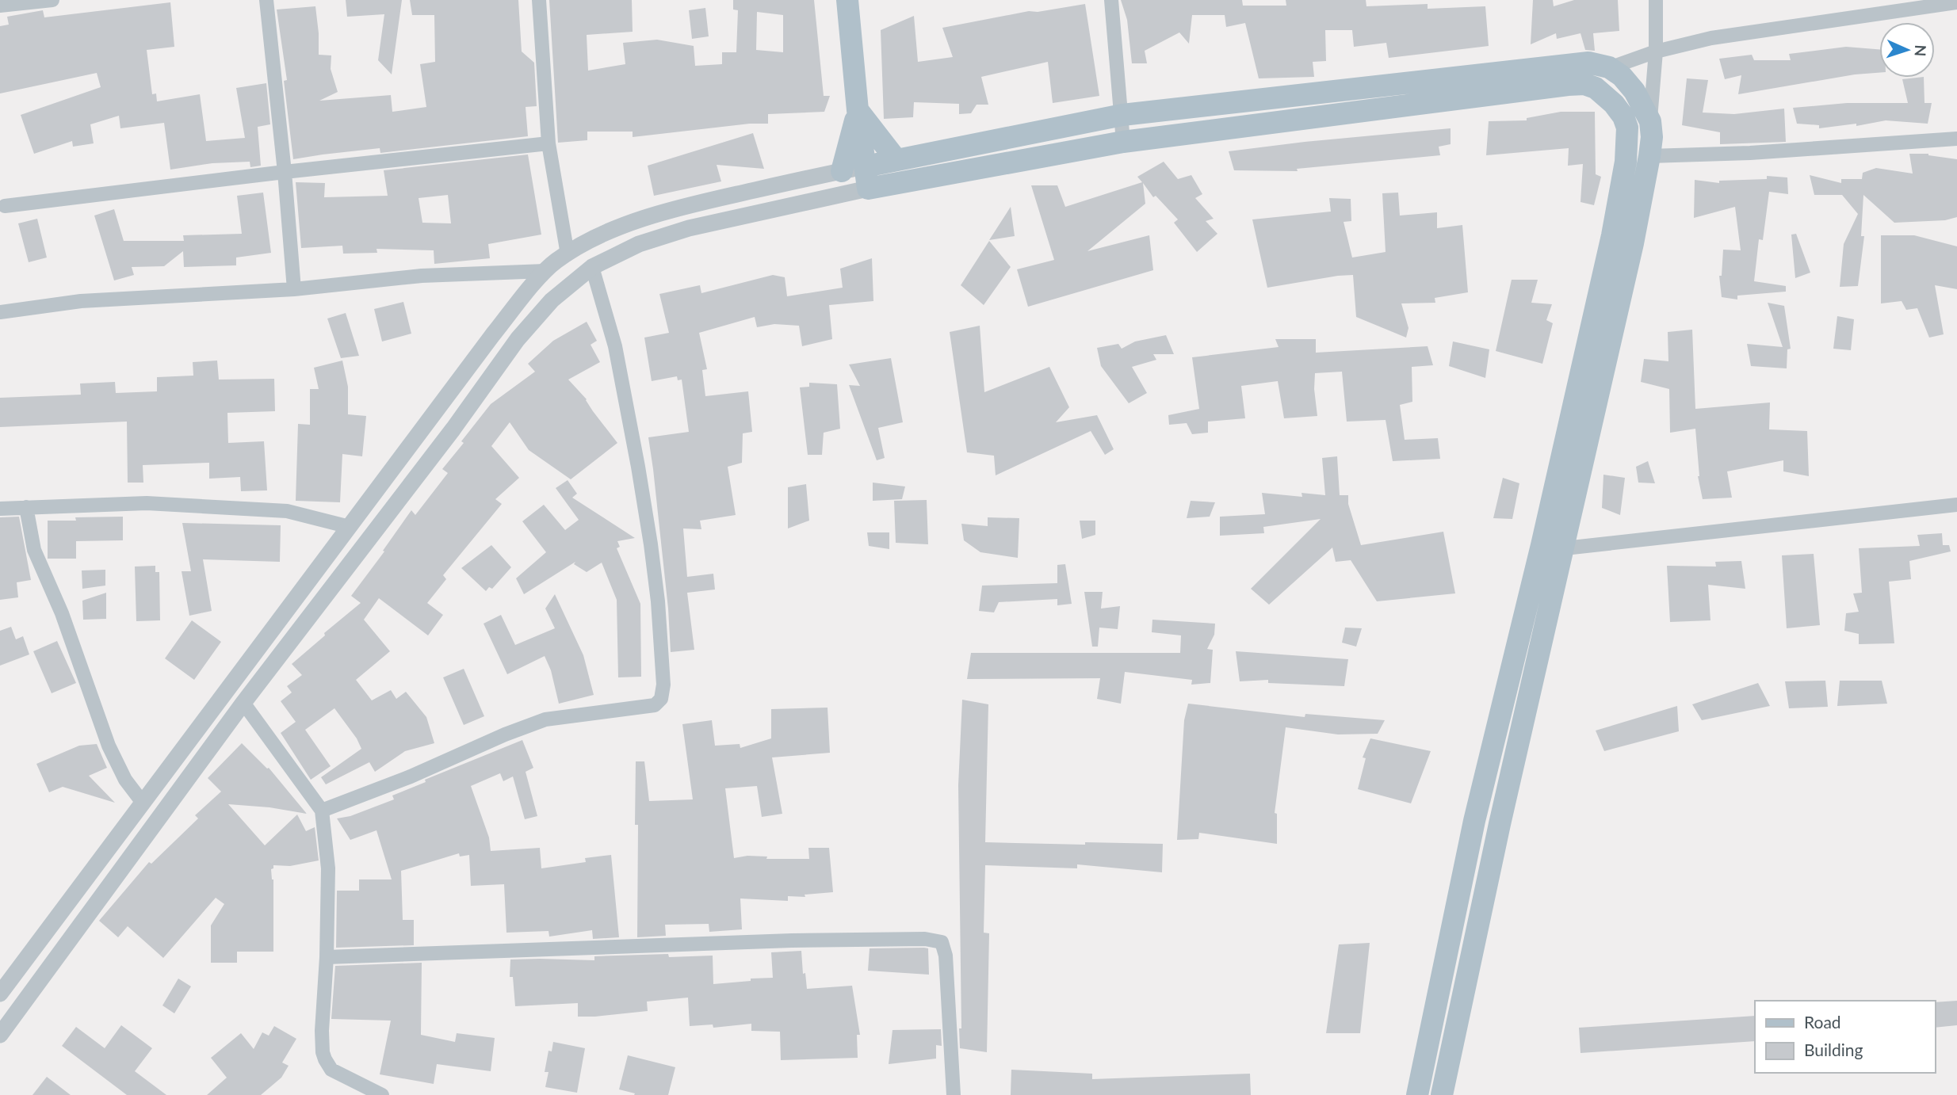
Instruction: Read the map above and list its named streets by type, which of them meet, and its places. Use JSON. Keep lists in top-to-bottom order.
{
  "legend": ["Road", "Building"],
  "north": "right"
}
